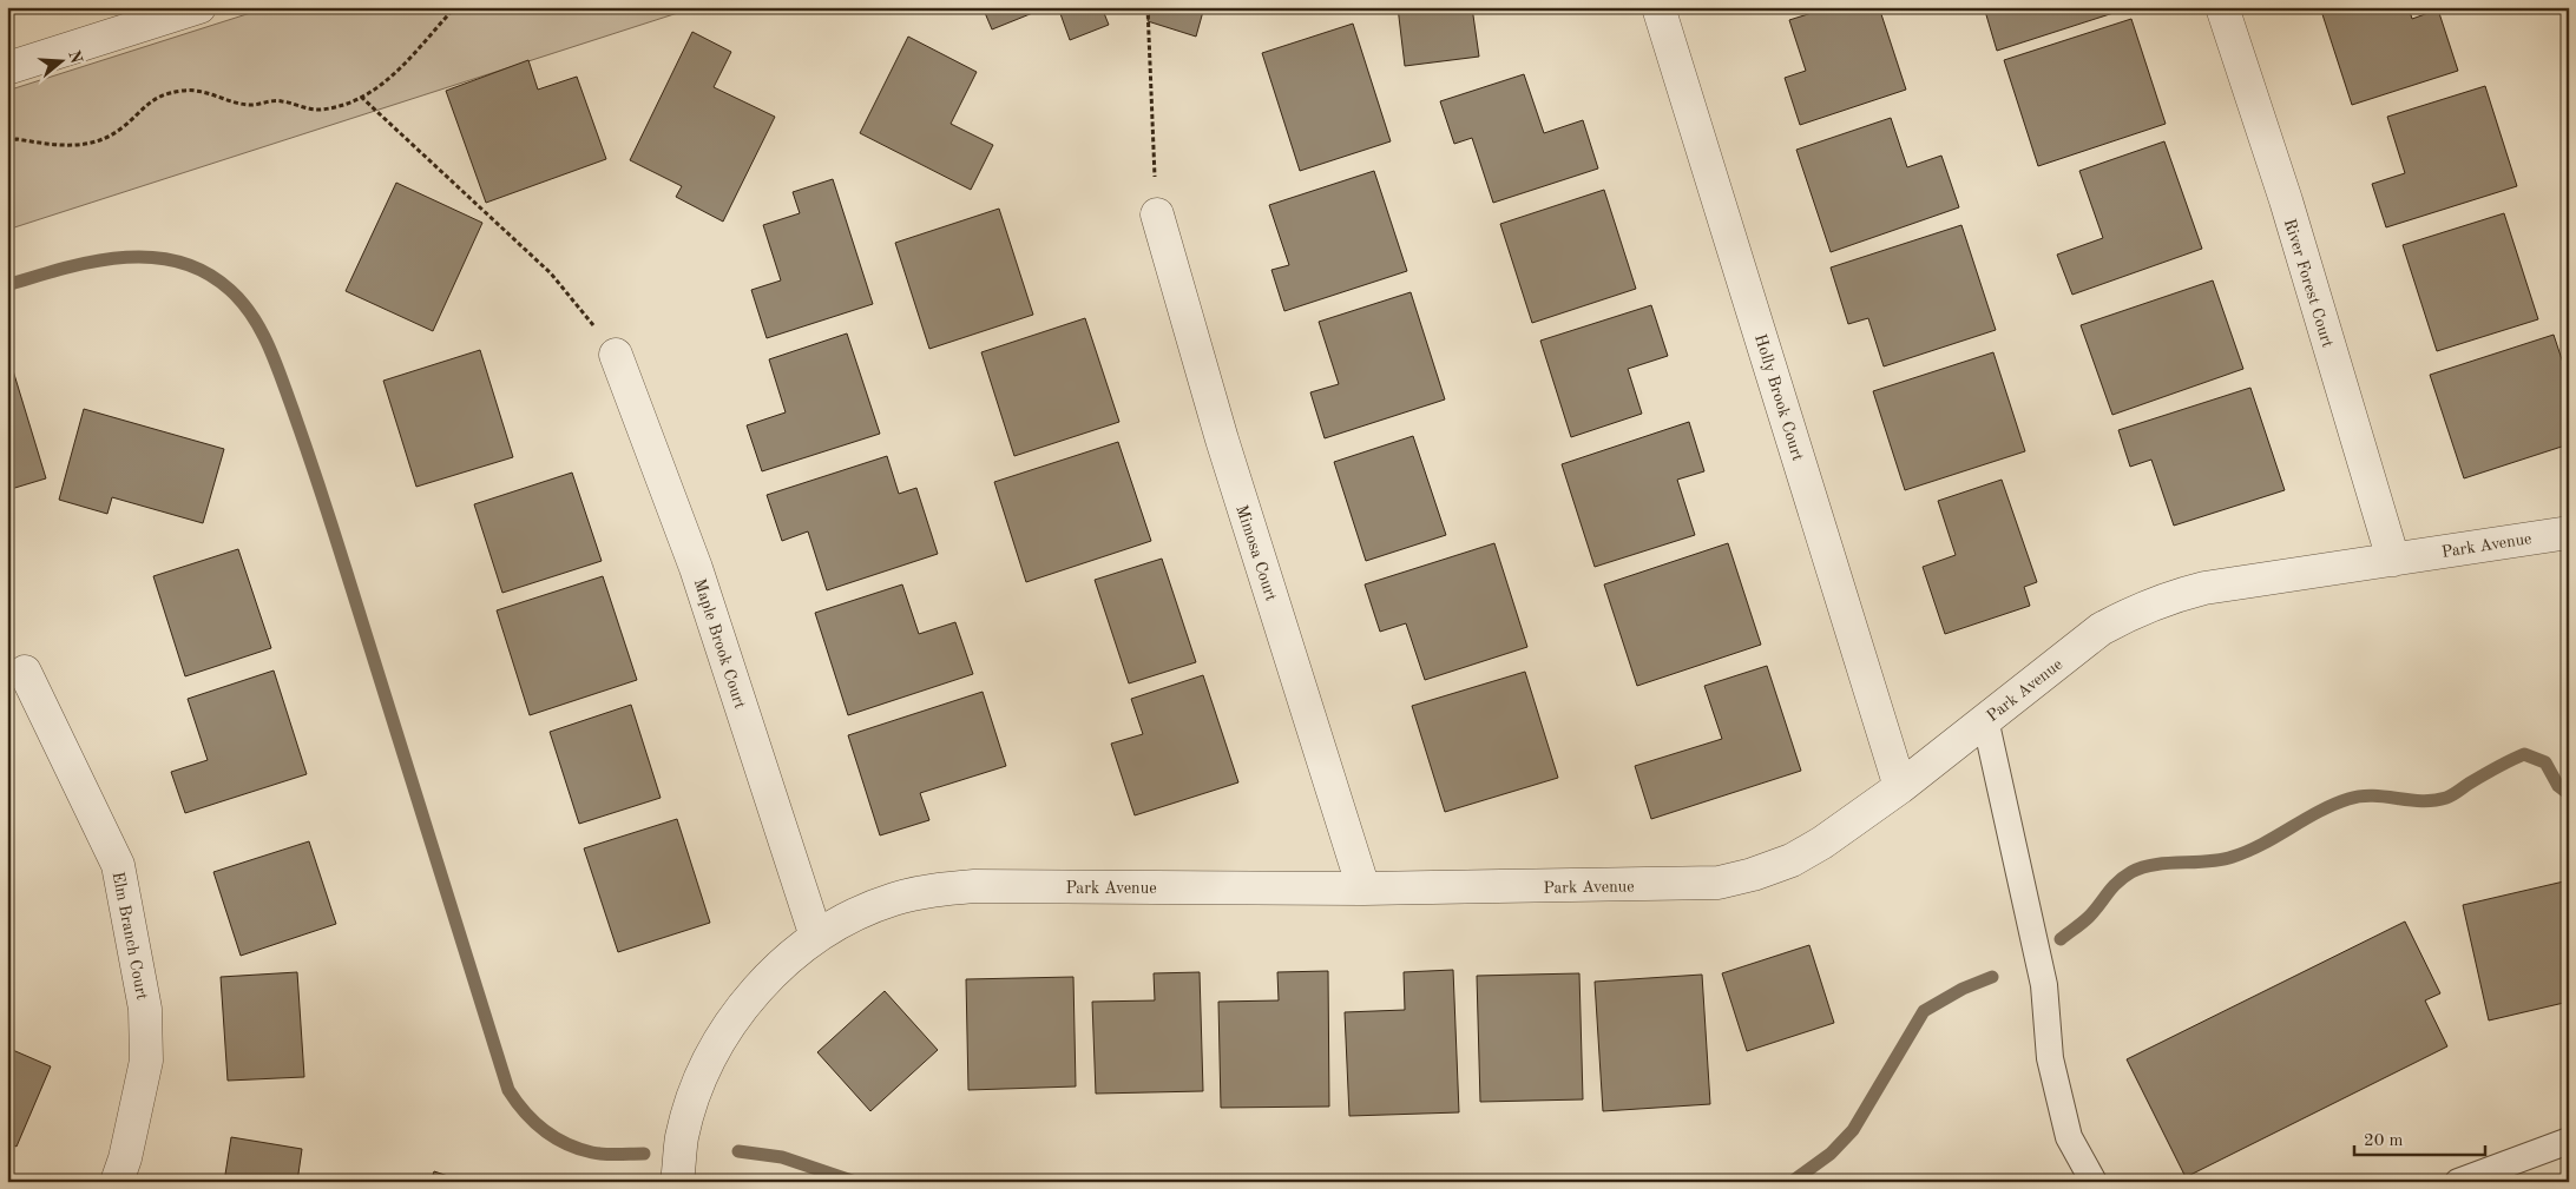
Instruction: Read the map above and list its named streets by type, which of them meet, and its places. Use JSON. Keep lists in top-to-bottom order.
{
  "streets": {
    "street": [
      "River Forest Court",
      "Holly Brook Court",
      "Park Avenue",
      "Mimosa Court",
      "Maple Brook Court",
      "Elm Branch Court"
    ]
  },
  "crossings": [
    ["River Forest Court", "Park Avenue"],
    ["Holly Brook Court", "Park Avenue"],
    ["Park Avenue", "Mimosa Court"],
    ["Park Avenue", "Maple Brook Court"]
  ],
  "scale_bar": "20 m",
  "north": "right"
}
